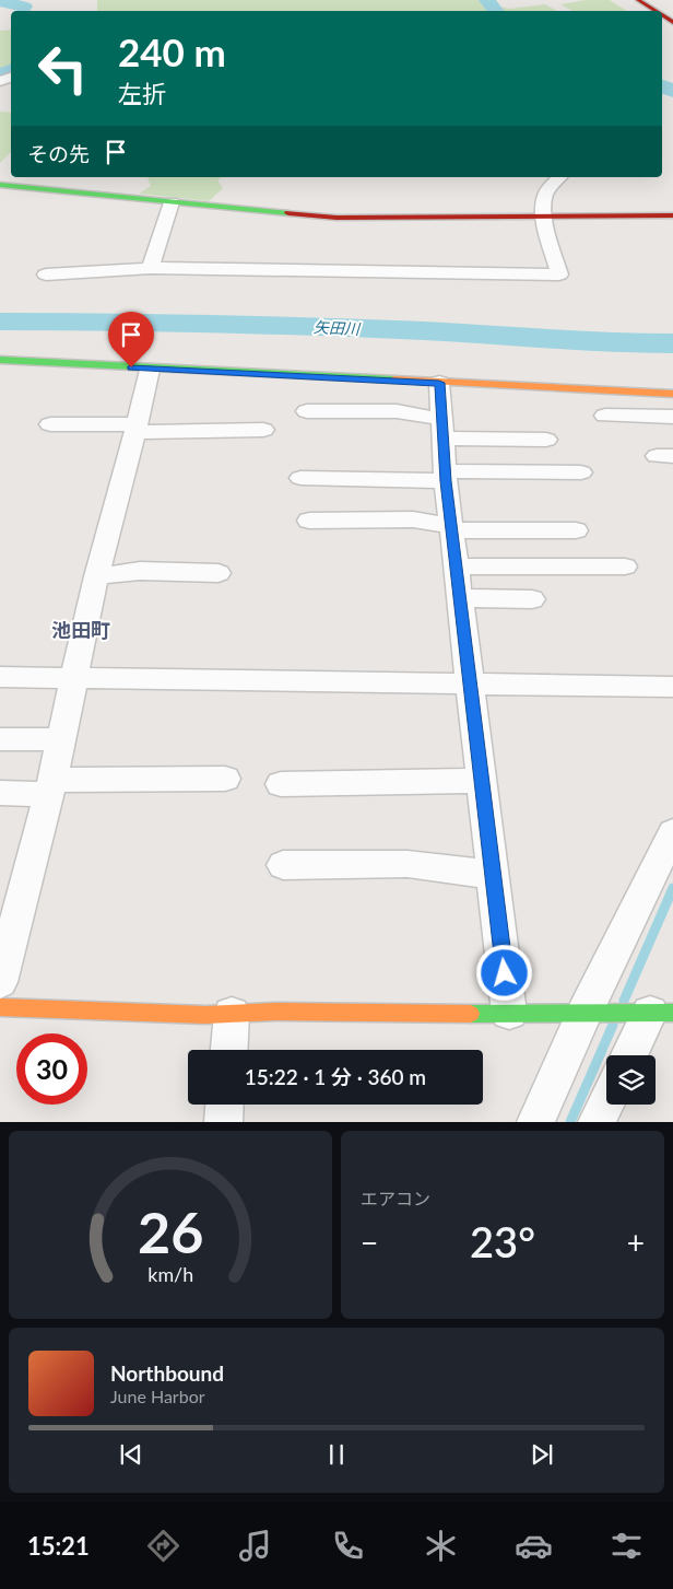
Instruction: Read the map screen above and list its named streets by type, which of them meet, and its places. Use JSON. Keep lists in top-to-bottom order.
{
  "districts": ["池田町"],
  "water": ["矢田川"],
  "page": {
    "turn": ["240 m", "左折"],
    "then": "その先",
    "limit": "30",
    "trip": "15:22 · 1 分 · 360 m",
    "tile": "エアコン",
    "heat": ["−", "23°", "+"],
    "song": ["Northbound", "June Harbor"],
    "tabs": "15:21",
    "gauge": ["26", "km/h"]
  }
}
